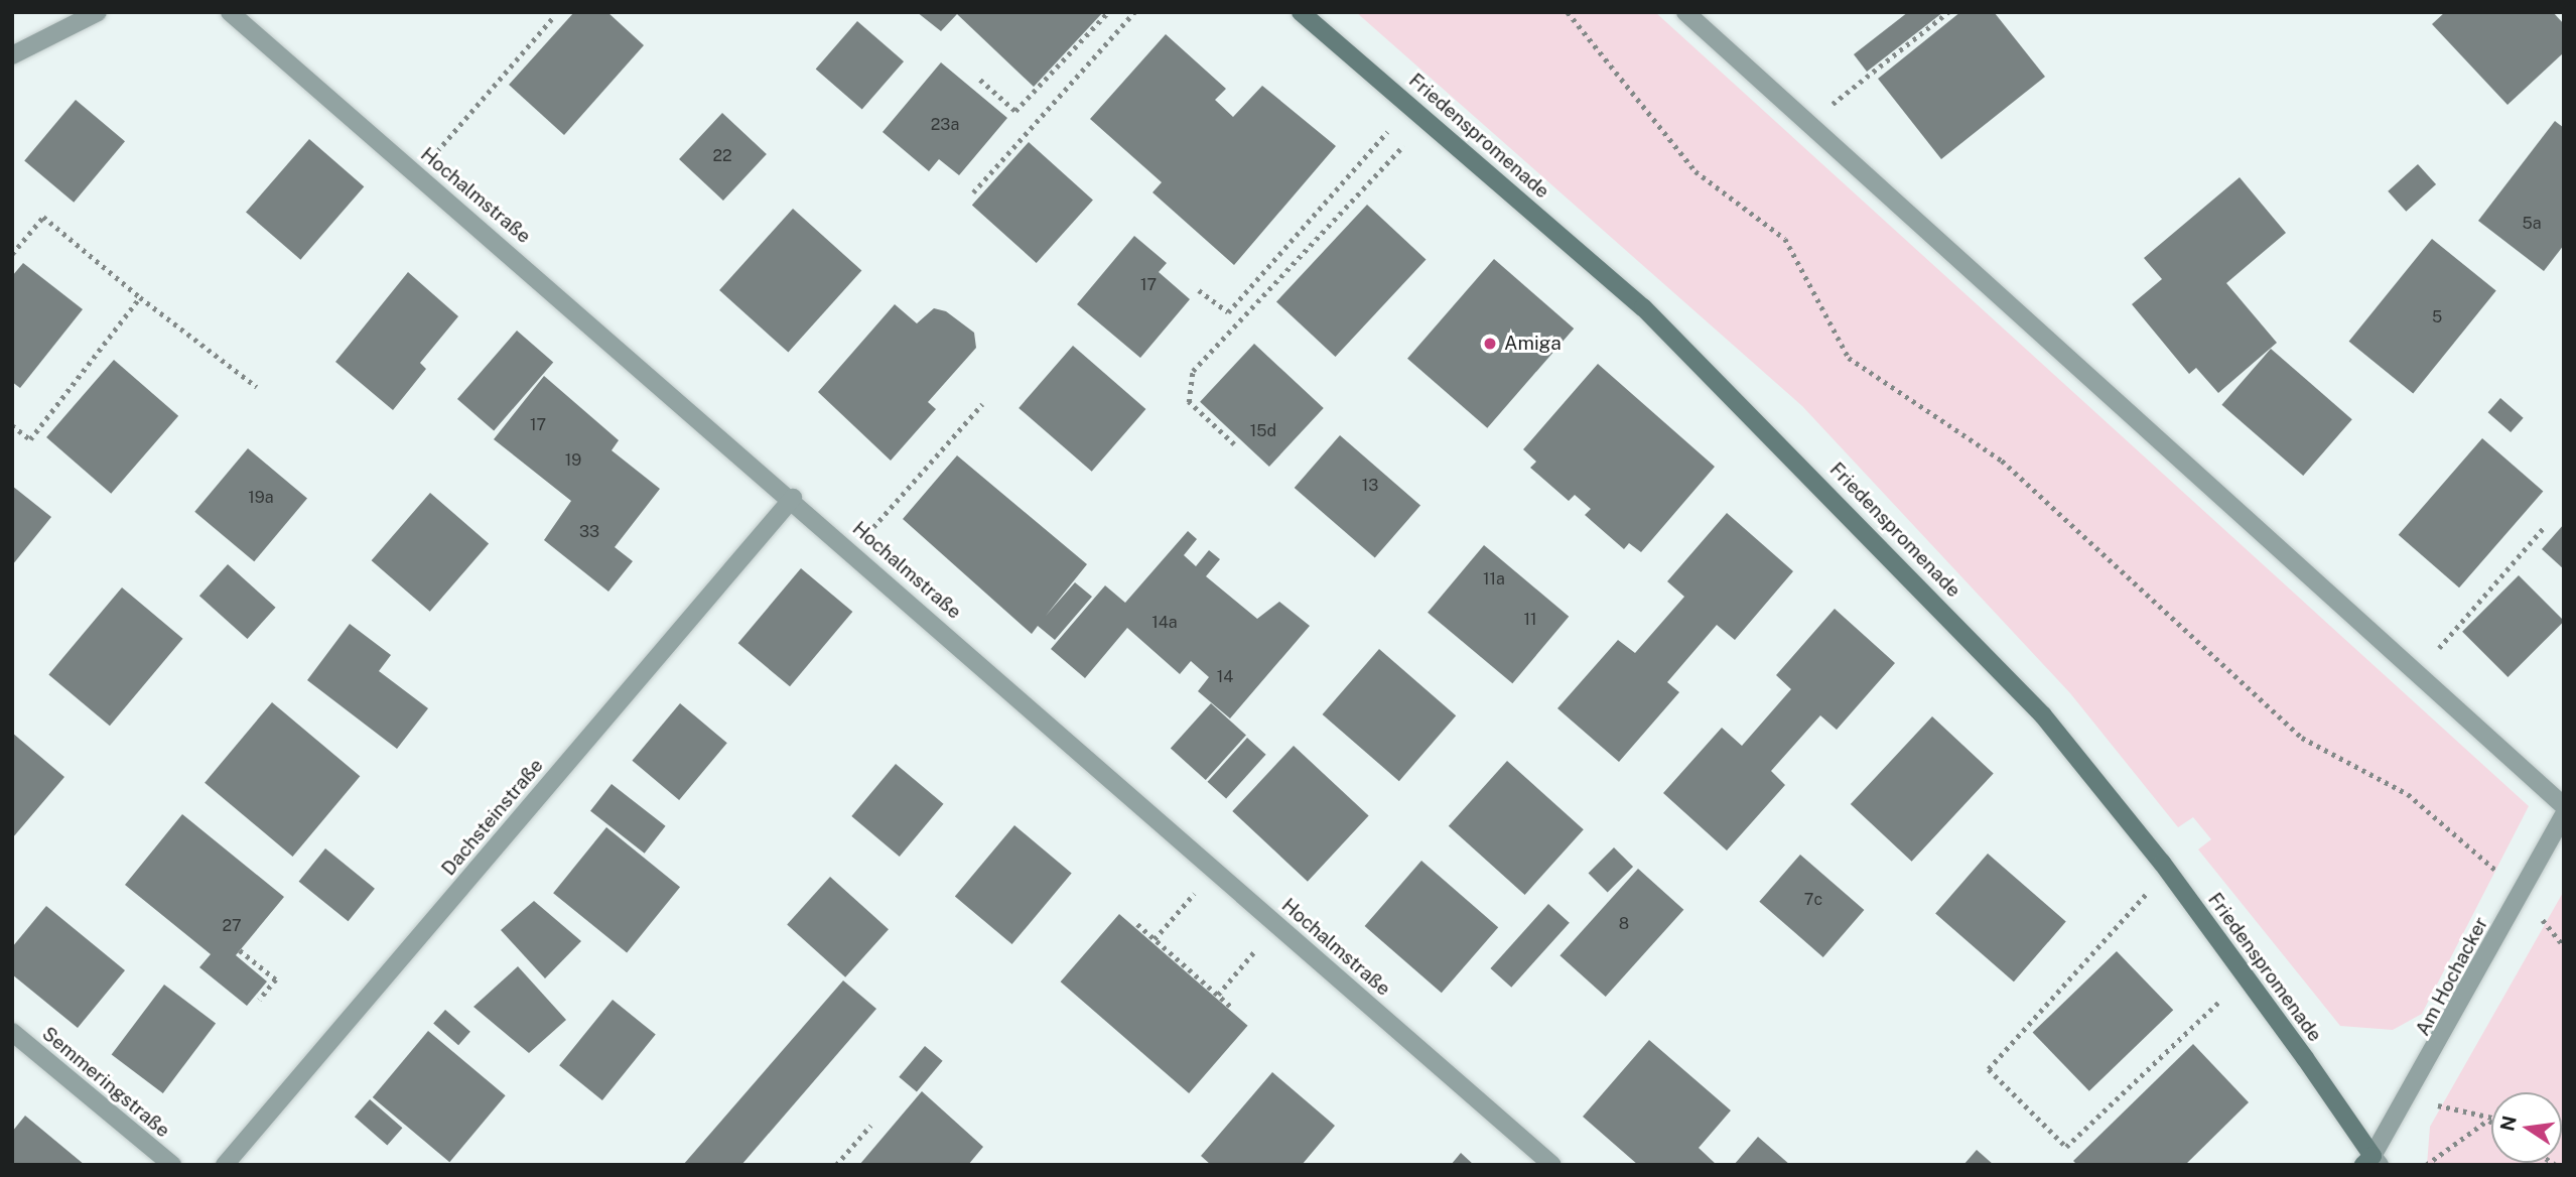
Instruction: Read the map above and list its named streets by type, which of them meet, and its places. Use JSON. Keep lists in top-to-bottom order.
{
  "streets": {
    "street": [
      "Friedenspromenade",
      "Hochalmstraße",
      "Dachsteinstraße",
      "Am Hochacker",
      "Semmeringstraße"
    ]
  },
  "crossings": [
    ["Friedenspromenade", "Am Hochacker"],
    ["Hochalmstraße", "Dachsteinstraße"]
  ],
  "places": ["Amiga"],
  "house_numbers": [
    "23a",
    "22",
    "5a",
    "17",
    "5",
    "17",
    "15d",
    "19",
    "13",
    "19a",
    "33",
    "11a",
    "11",
    "14a",
    "14",
    "7c",
    "8",
    "27"
  ],
  "north": "left"
}
